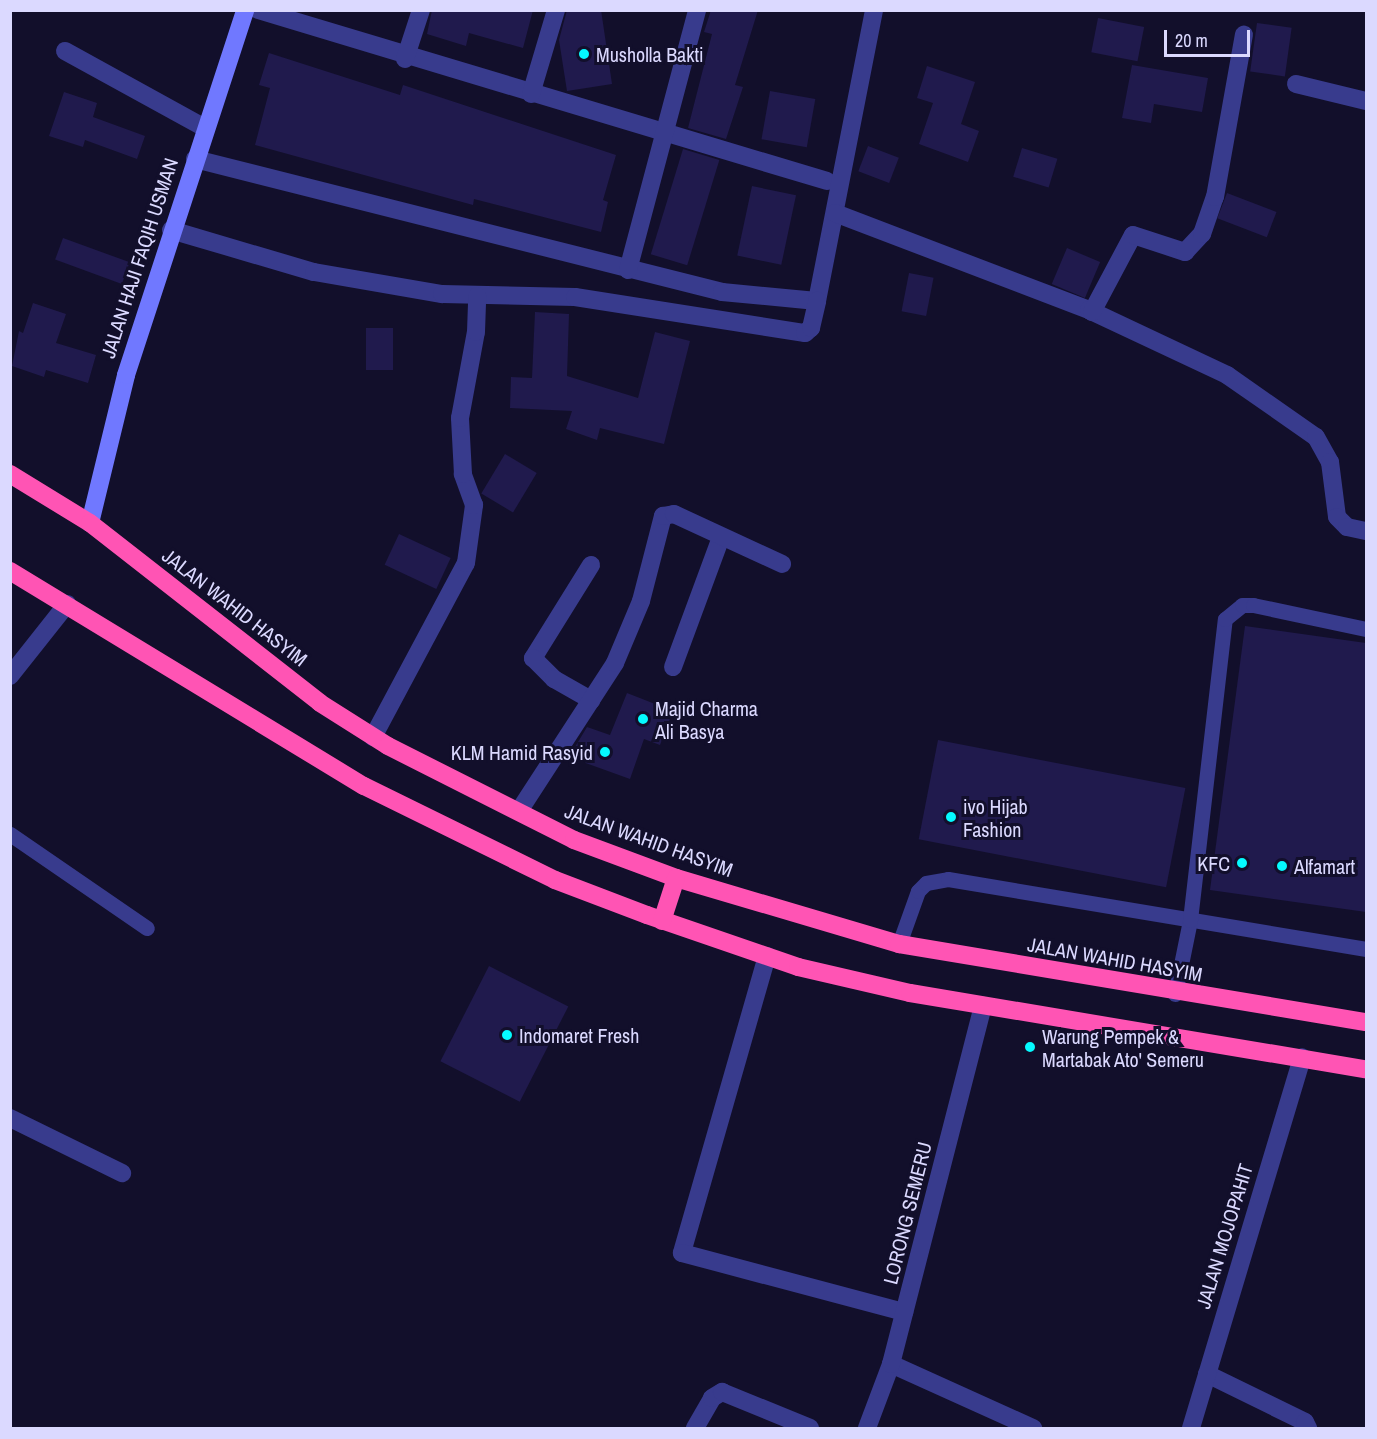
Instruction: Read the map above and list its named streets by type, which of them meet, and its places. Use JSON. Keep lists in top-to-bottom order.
{
  "streets": {
    "highway": ["JALAN WAHID HASYIM"],
    "street": ["JALAN HAJI FAQIH USMAN", "LORONG SEMERU", "JALAN MOJOPAHIT"]
  },
  "crossings": [
    ["JALAN HAJI FAQIH USMAN", "JALAN WAHID HASYIM"]
  ],
  "places": [
    "Musholla Bakti",
    "Majid Charma Ali Basya",
    "KLM Hamid Rasyid",
    "ivo Hijab Fashion",
    "KFC",
    "Alfamart",
    "Indomaret Fresh",
    "Warung Pempek & Martabak Ato' Semeru"
  ],
  "scale_bar": "20 m"
}
